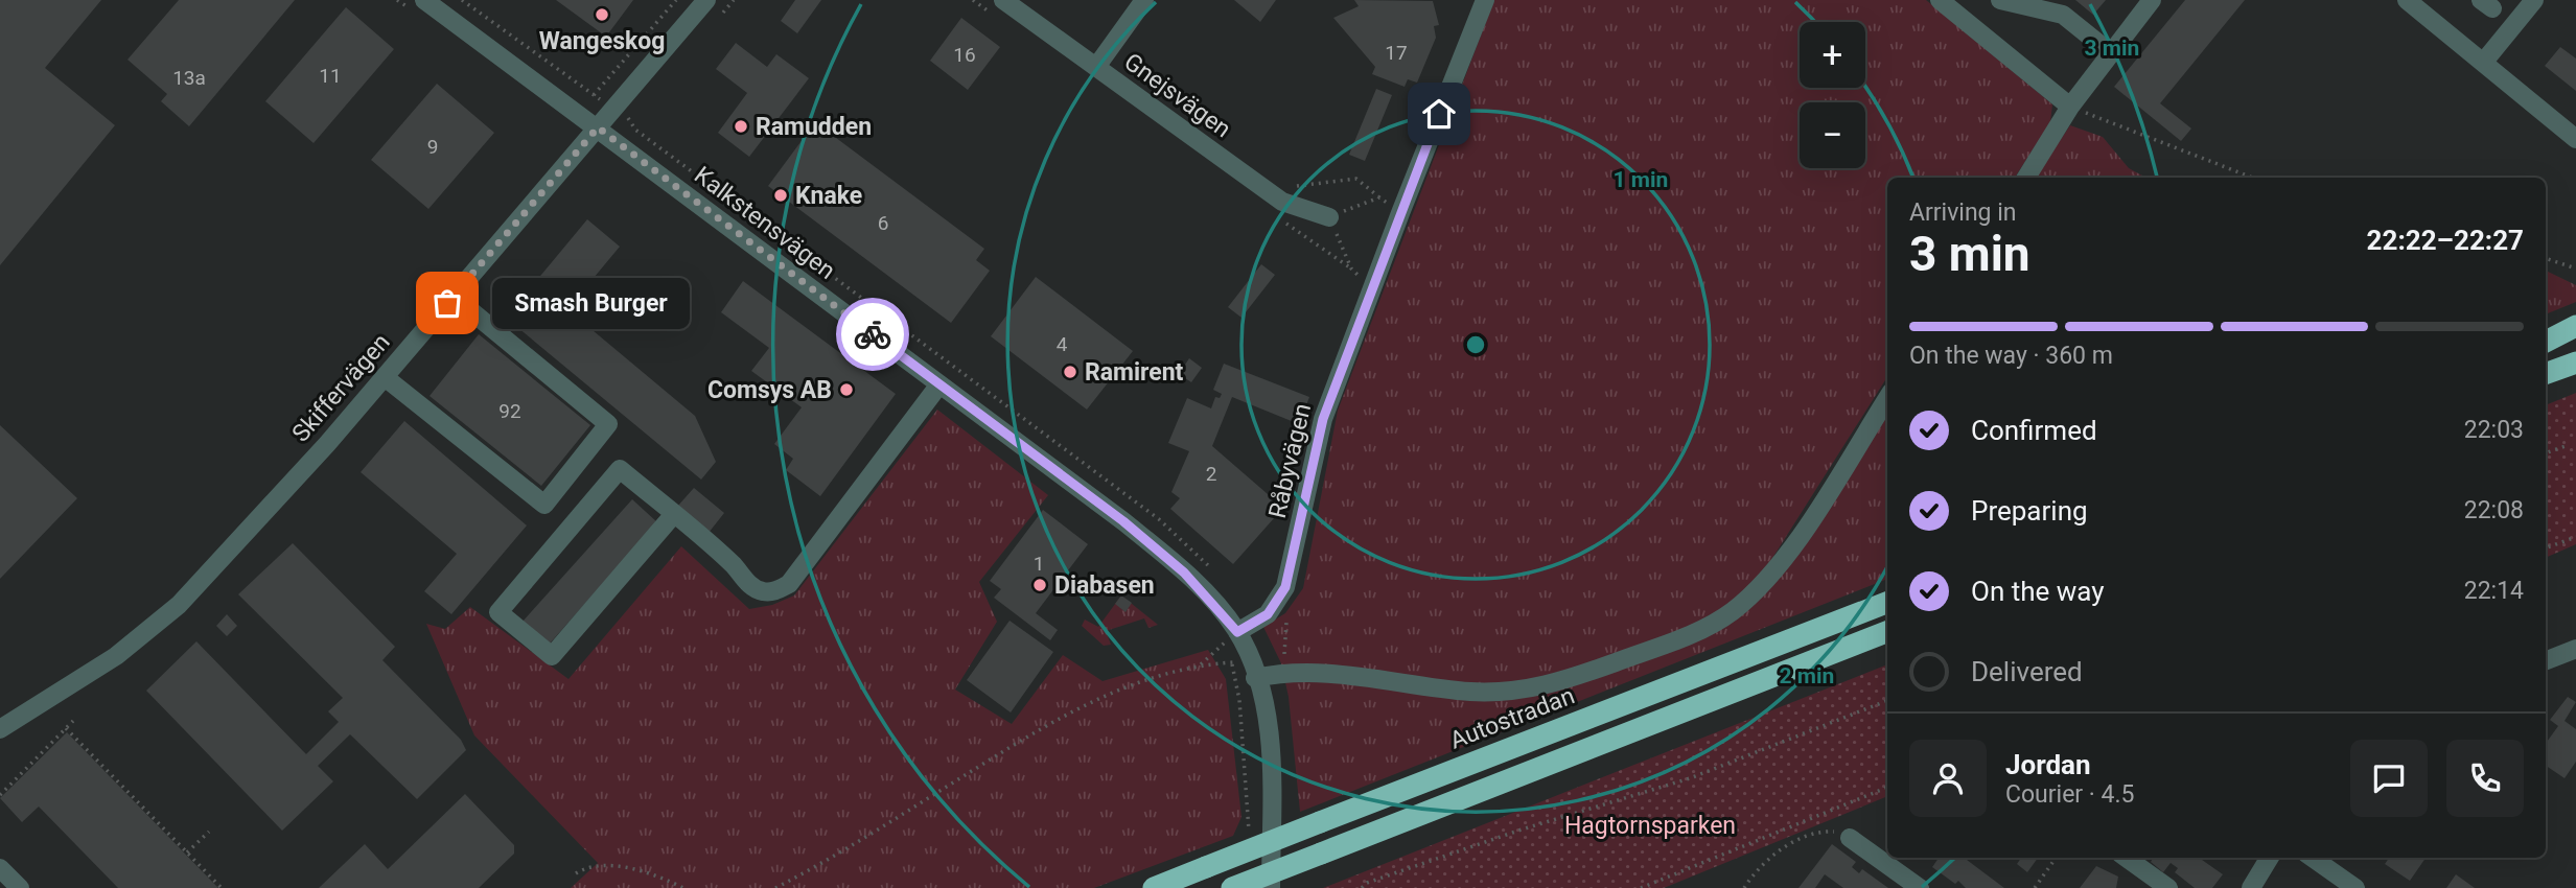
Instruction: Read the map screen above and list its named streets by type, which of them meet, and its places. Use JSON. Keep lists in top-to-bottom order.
{
  "streets": {
    "highway": ["Autostradan"],
    "street": [
      "Gnejsvägen",
      "Kalkstensvägen",
      "Skiffervägen",
      "Råbyvägen"
    ]
  },
  "crossings": [
    ["Kalkstensvägen", "Skiffervägen"],
    ["Kalkstensvägen", "Råbyvägen"]
  ],
  "parks": ["Hagtornsparken"],
  "places": [
    "Wangeskog",
    "Ramudden",
    "Knake",
    "Smash Burger",
    "Ramirent",
    "Comsys AB",
    "Diabasen"
  ],
  "house_numbers": [
    "17",
    "16",
    "11",
    "13a",
    "9",
    "6",
    "4",
    "92",
    "2",
    "1"
  ],
  "page": {
    "map_buttons": ["+", "−"],
    "heading": ["3 min", "Arriving in", "22:22–22:27"],
    "panel": ["Jordan", "Courier · 4.5"],
    "bubble": "Smash Burger",
    "bar": "On the way · 360 m",
    "list": [
      ["Confirmed", "22:03"],
      ["Preparing", "22:08"],
      ["On the way", "22:14"],
      "Delivered"
    ]
  },
  "rings": ["3 min", "1 min", "2 min"]
}
